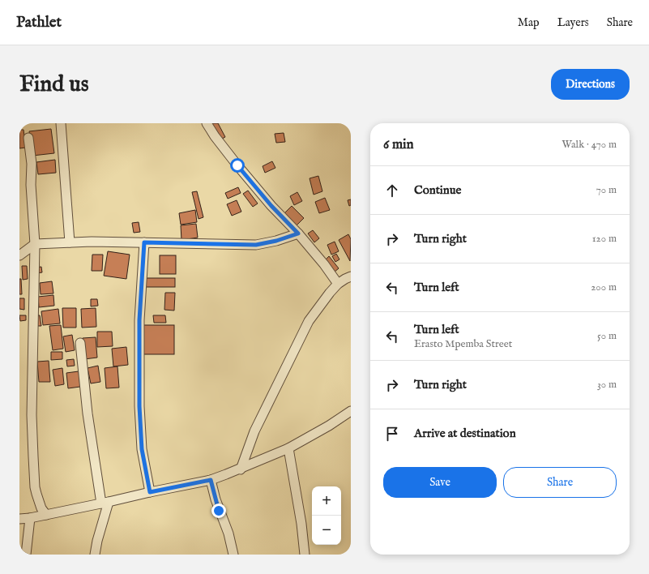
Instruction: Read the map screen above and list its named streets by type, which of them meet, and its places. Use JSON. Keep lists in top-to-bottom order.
{
  "page": {
    "header": "Pathlet",
    "nav": ["Map", "Layers", "Share"],
    "buttons": [
      "Directions",
      ["Save", "Share"]
    ],
    "title": "Find us",
    "heading": ["6 min", "Walk · 470 m"],
    "list": [
      ["Continue", "70 m"],
      ["Turn right", "120 m"],
      ["Turn left", "200 m"],
      ["Turn left", "Erasto Mpemba Street", "50 m"],
      ["Turn right", "30 m"],
      "Arrive at destination"
    ],
    "map_buttons": ["+", "−"]
  }
}
